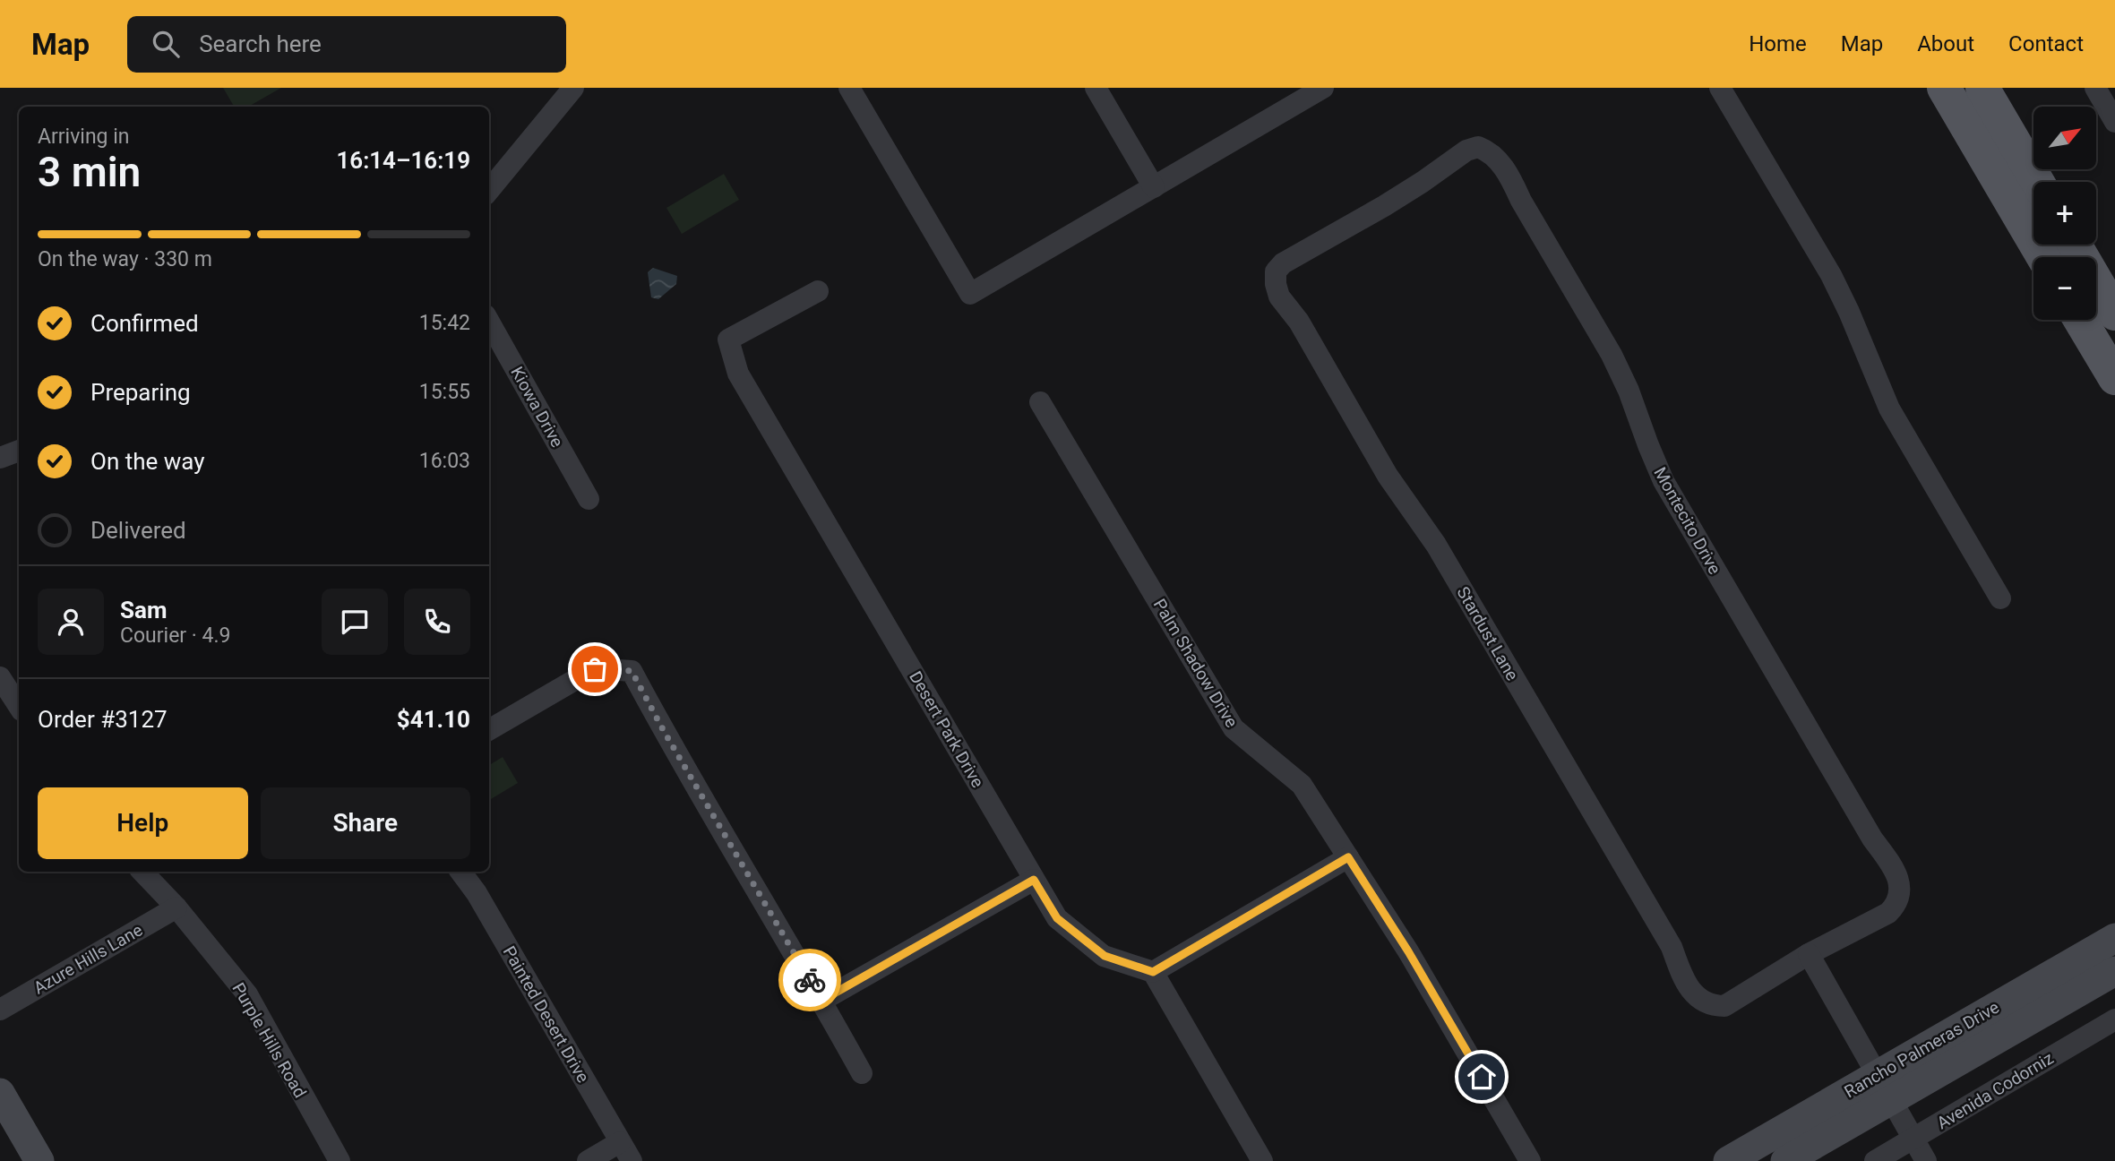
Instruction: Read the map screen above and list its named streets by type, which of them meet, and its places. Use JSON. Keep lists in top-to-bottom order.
{
  "streets": {
    "street": [
      "Kiowa Drive",
      "Montecito Drive",
      "Stardust Lane",
      "Palm Shadow Drive",
      "Desert Park Drive",
      "Azure Hills Lane",
      "Painted Desert Drive",
      "Purple Hills Road",
      "Rancho Palmeras Drive",
      "Avenida Codorniz"
    ]
  },
  "crossings": [
    ["Montecito Drive", "Stardust Lane"],
    ["Azure Hills Lane", "Purple Hills Road"]
  ],
  "north": "top right",
  "page": {
    "header": "Map",
    "search": "Search here",
    "nav": [
      "Home",
      "Map",
      "About",
      "Contact"
    ],
    "map_buttons": ["+", "−"],
    "heading": ["3 min", "Arriving in", "16:14–16:19"],
    "panel": [
      "Sam",
      "Courier · 4.9",
      "Order #3127",
      "$41.10"
    ],
    "bar": "On the way · 330 m",
    "list": [
      ["Confirmed", "15:42"],
      ["Preparing", "15:55"],
      ["On the way", "16:03"],
      "Delivered"
    ],
    "buttons": ["Help", "Share"]
  }
}
